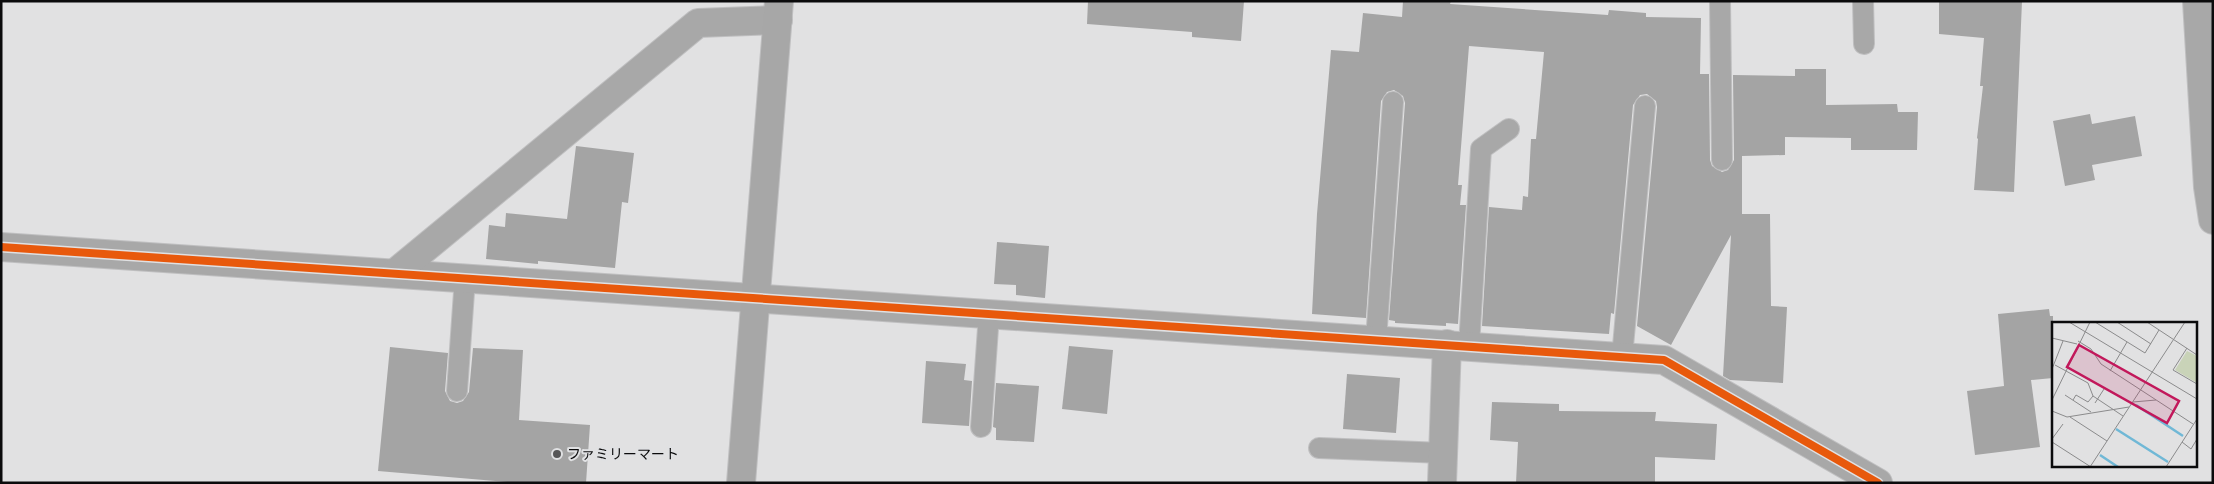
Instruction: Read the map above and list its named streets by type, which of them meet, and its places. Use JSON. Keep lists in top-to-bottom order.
{
  "places": ["ファミリーマート"]
}
